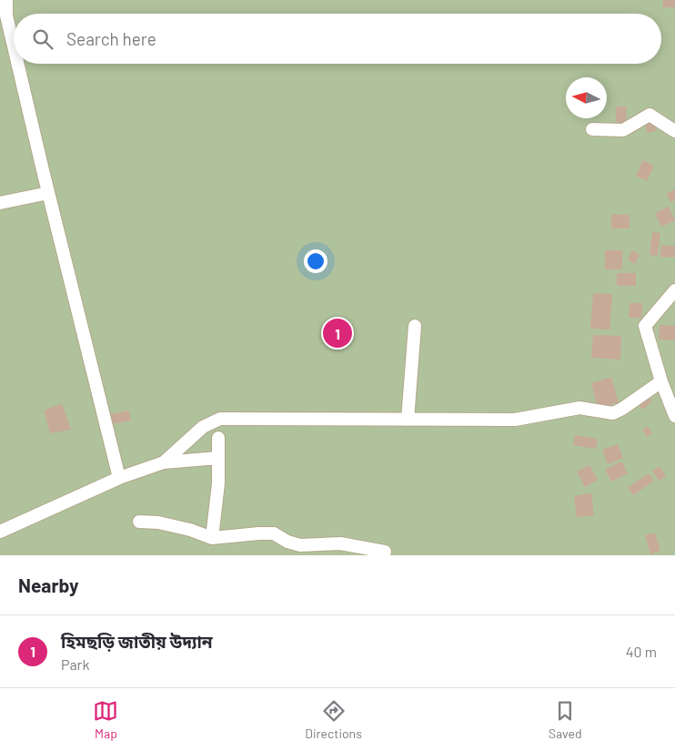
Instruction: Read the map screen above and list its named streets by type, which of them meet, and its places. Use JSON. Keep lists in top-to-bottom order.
{
  "north": "left",
  "page": {
    "search": "Search here",
    "pins": "1",
    "heading": "Nearby",
    "list": [
      {
        "mark": "1",
        "name": "হিমছড়ি জাতীয় উদ্যান",
        "note": "Park",
        "value": "40 m"
      }
    ],
    "nav": ["Map", "Directions", "Saved"]
  }
}
